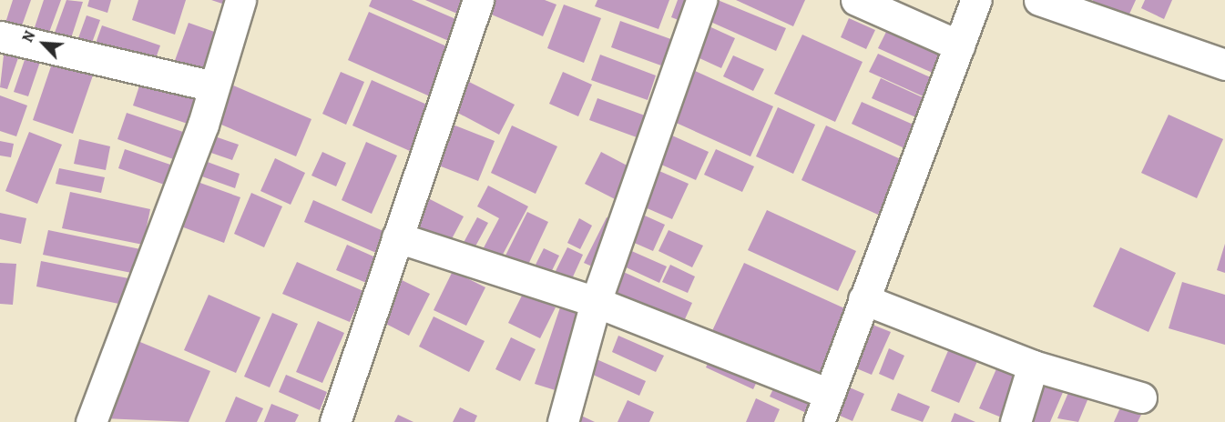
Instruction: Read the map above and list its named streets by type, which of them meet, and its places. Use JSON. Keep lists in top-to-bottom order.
{
  "north": "top left"
}
